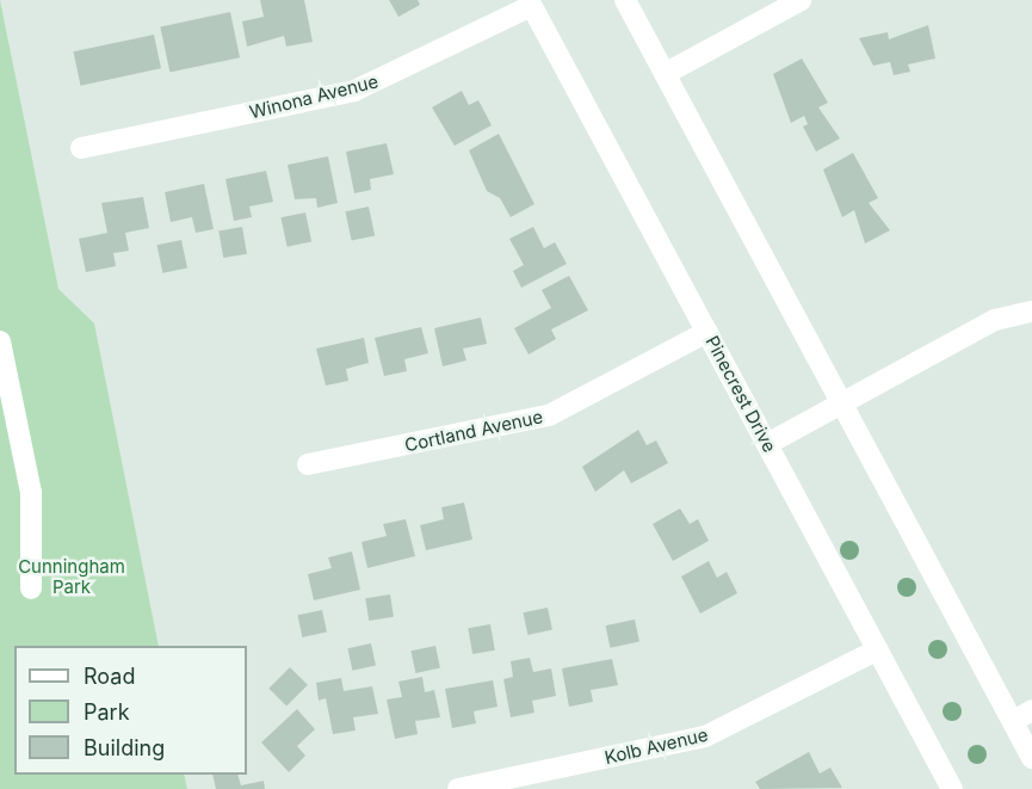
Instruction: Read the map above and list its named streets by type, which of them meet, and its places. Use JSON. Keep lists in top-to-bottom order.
{
  "streets": {
    "street": [
      "Winona Avenue",
      "Pinecrest Drive",
      "Cortland Avenue",
      "Kolb Avenue"
    ]
  },
  "crossings": [
    ["Winona Avenue", "Pinecrest Drive"],
    ["Pinecrest Drive", "Cortland Avenue"],
    ["Pinecrest Drive", "Kolb Avenue"]
  ],
  "parks": ["Cunningham Park"],
  "legend": ["Road", "Park", "Building"]
}
